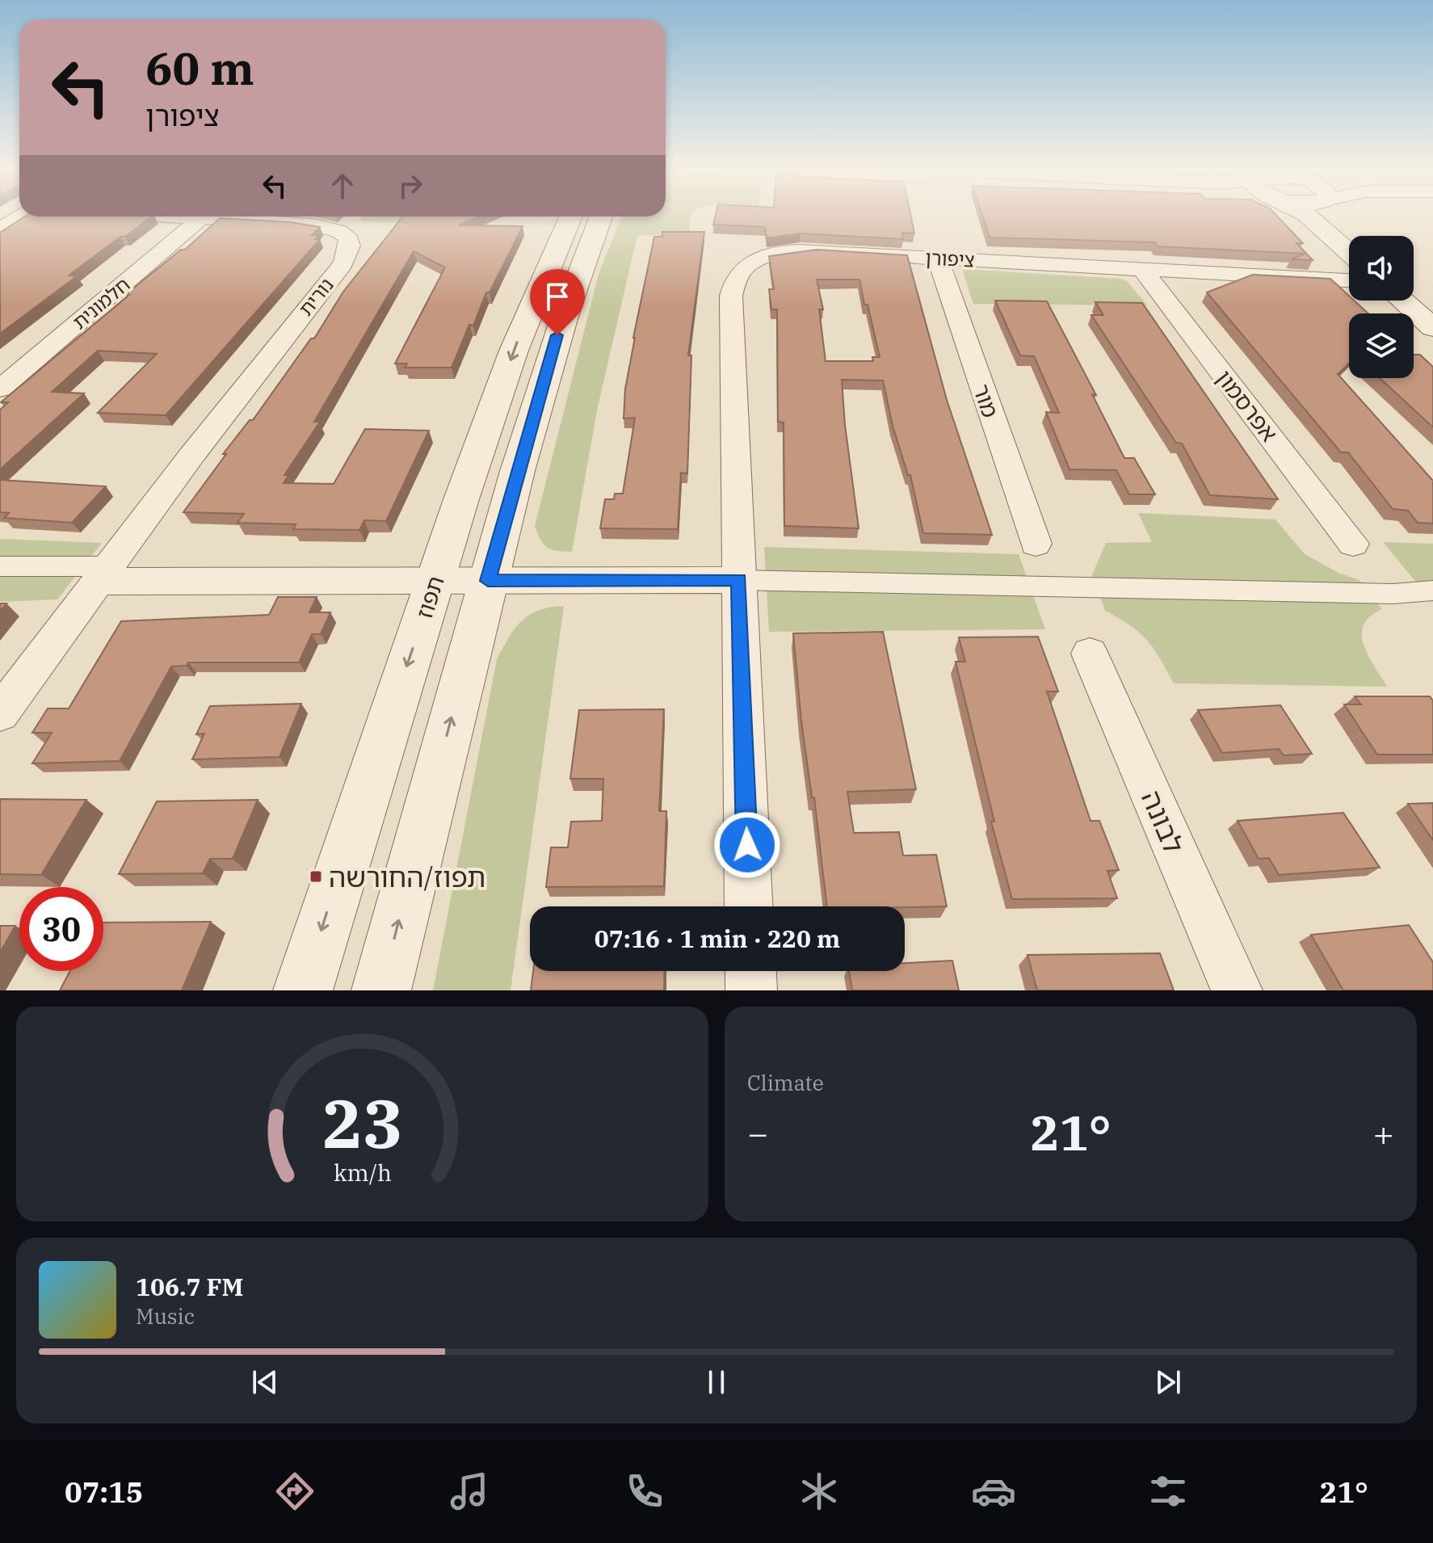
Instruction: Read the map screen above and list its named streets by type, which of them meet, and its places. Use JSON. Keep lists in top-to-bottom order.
{
  "streets": {
    "street": [
      "ציפורן",
      "נורית",
      "חלמונית",
      "מור",
      "אפרסמון",
      "תפוז",
      "לבונה"
    ]
  },
  "crossings": [
    ["ציפורן", "מור"],
    ["ציפורן", "אפרסמון"],
    ["נורית", "חלמונית"]
  ],
  "places": {
    "transit": ["תפוז/החורשה"]
  },
  "page": {
    "turn": ["60 m", "ציפורן"],
    "limit": "30",
    "trip": "07:16 · 1 min · 220 m",
    "tile": "Climate",
    "heat": ["−", "21°", "+"],
    "song": ["106.7 FM", "Music"],
    "tabs": ["07:15", "21°"],
    "gauge": ["23", "km/h"]
  }
}
